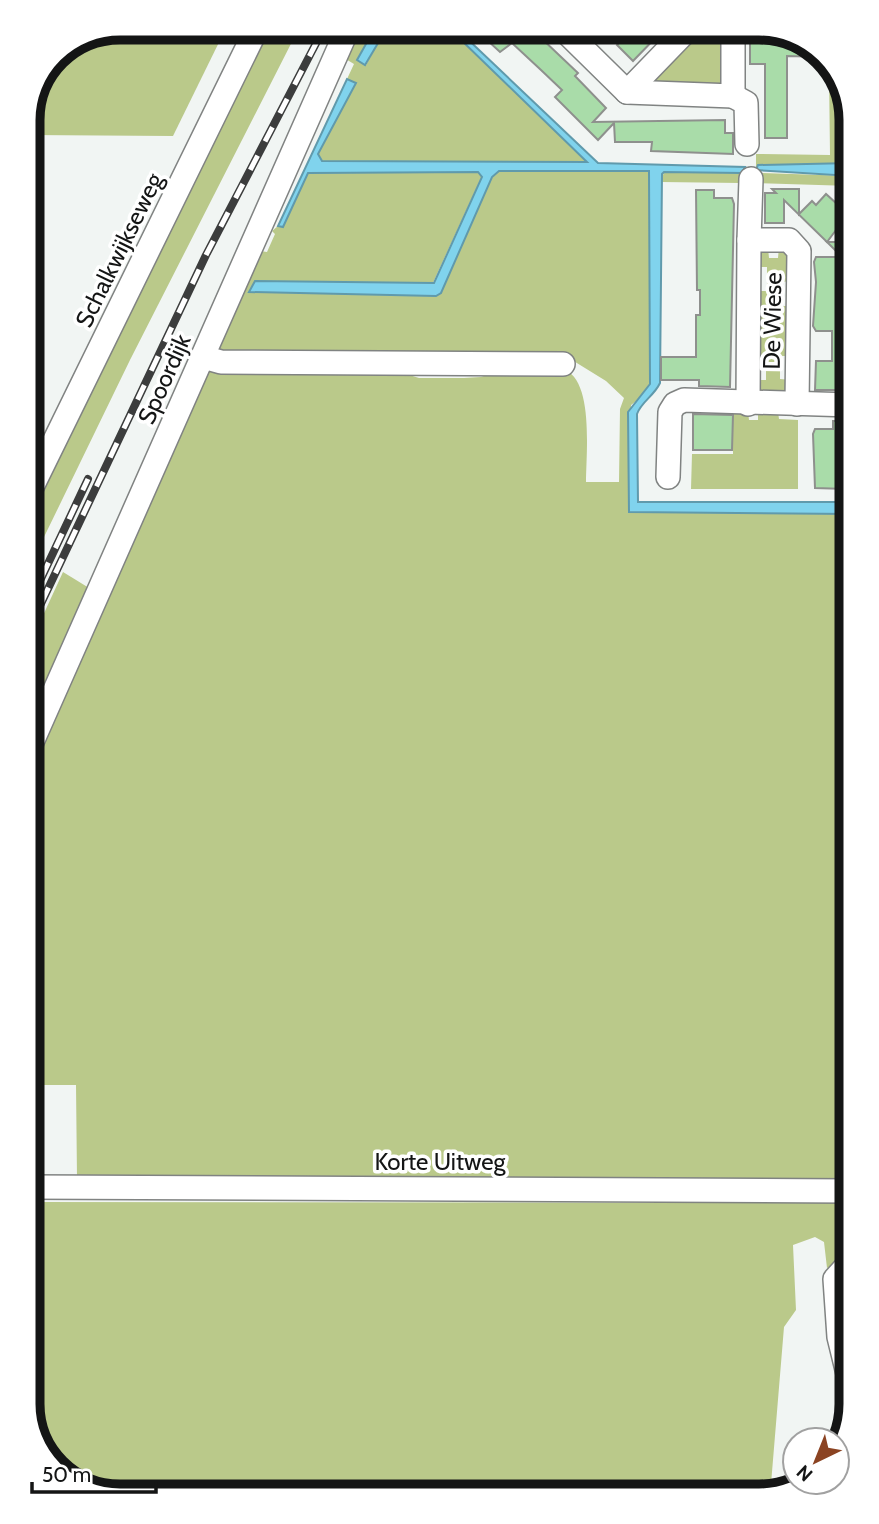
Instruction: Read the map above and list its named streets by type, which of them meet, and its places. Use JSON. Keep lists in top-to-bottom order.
{
  "streets": {
    "street": [
      "Schalkwijkseweg",
      "De Wiese",
      "Spoordijk",
      "Korte Uitweg"
    ]
  },
  "scale_bar": "50 m",
  "north": "bottom left"
}
